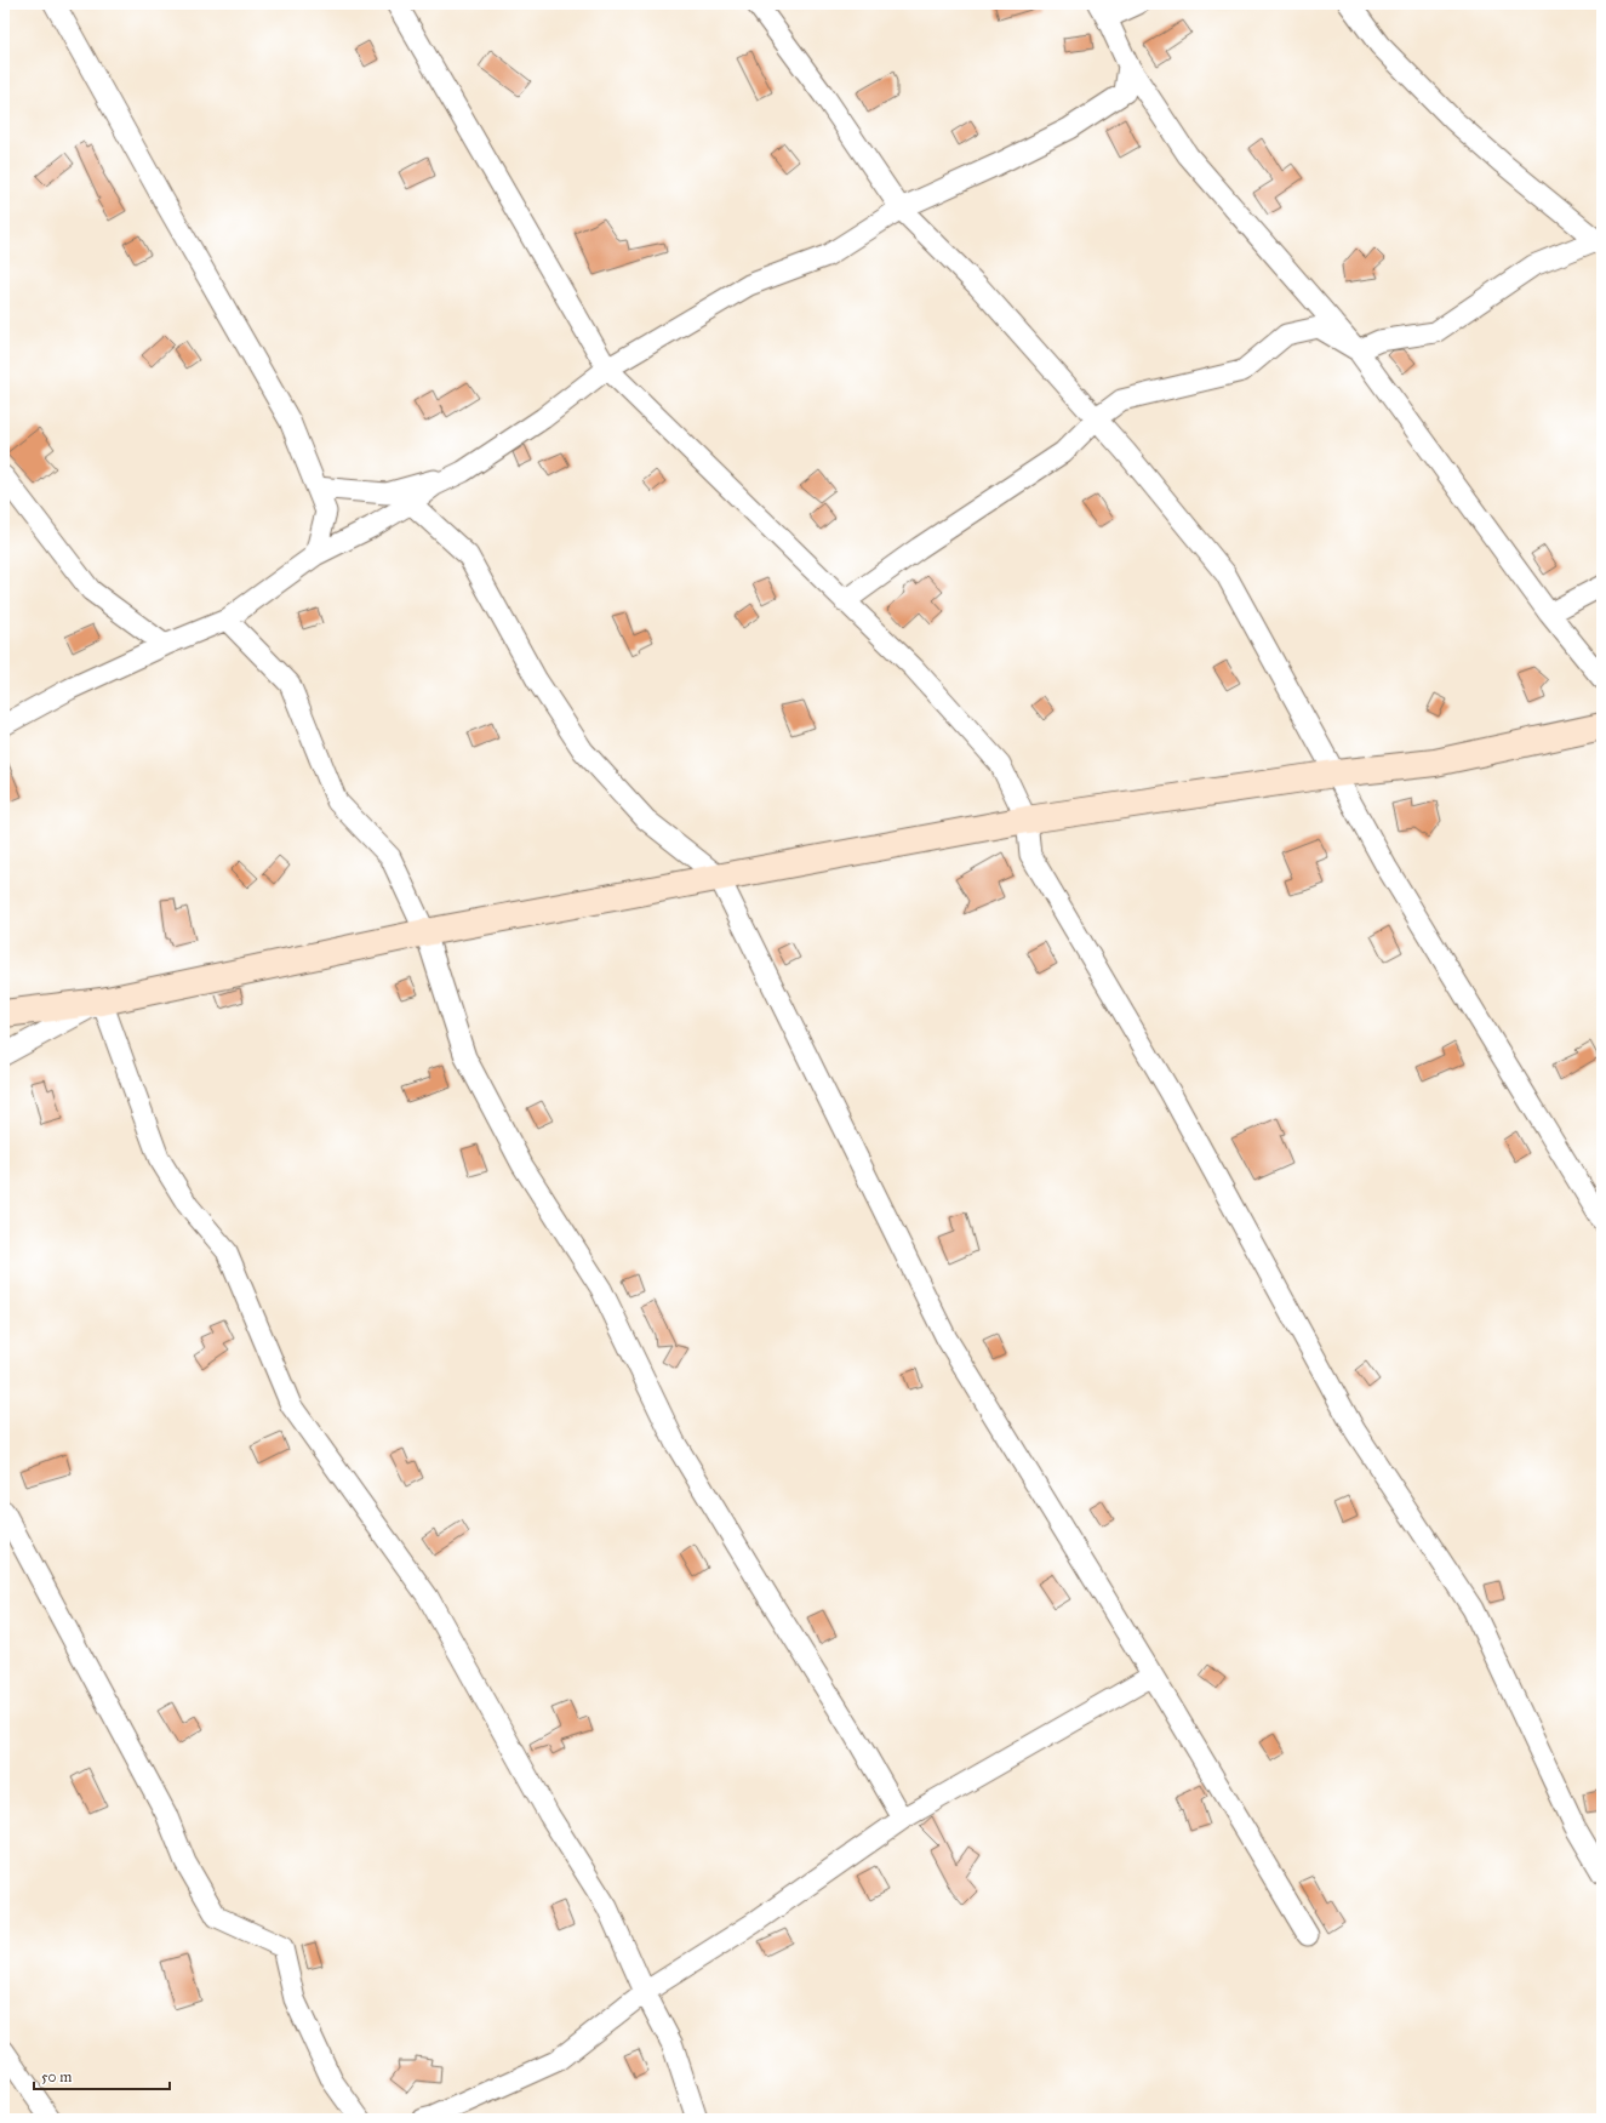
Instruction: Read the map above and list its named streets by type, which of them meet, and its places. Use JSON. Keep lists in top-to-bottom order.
{
  "scale_bar": "50 m"
}
